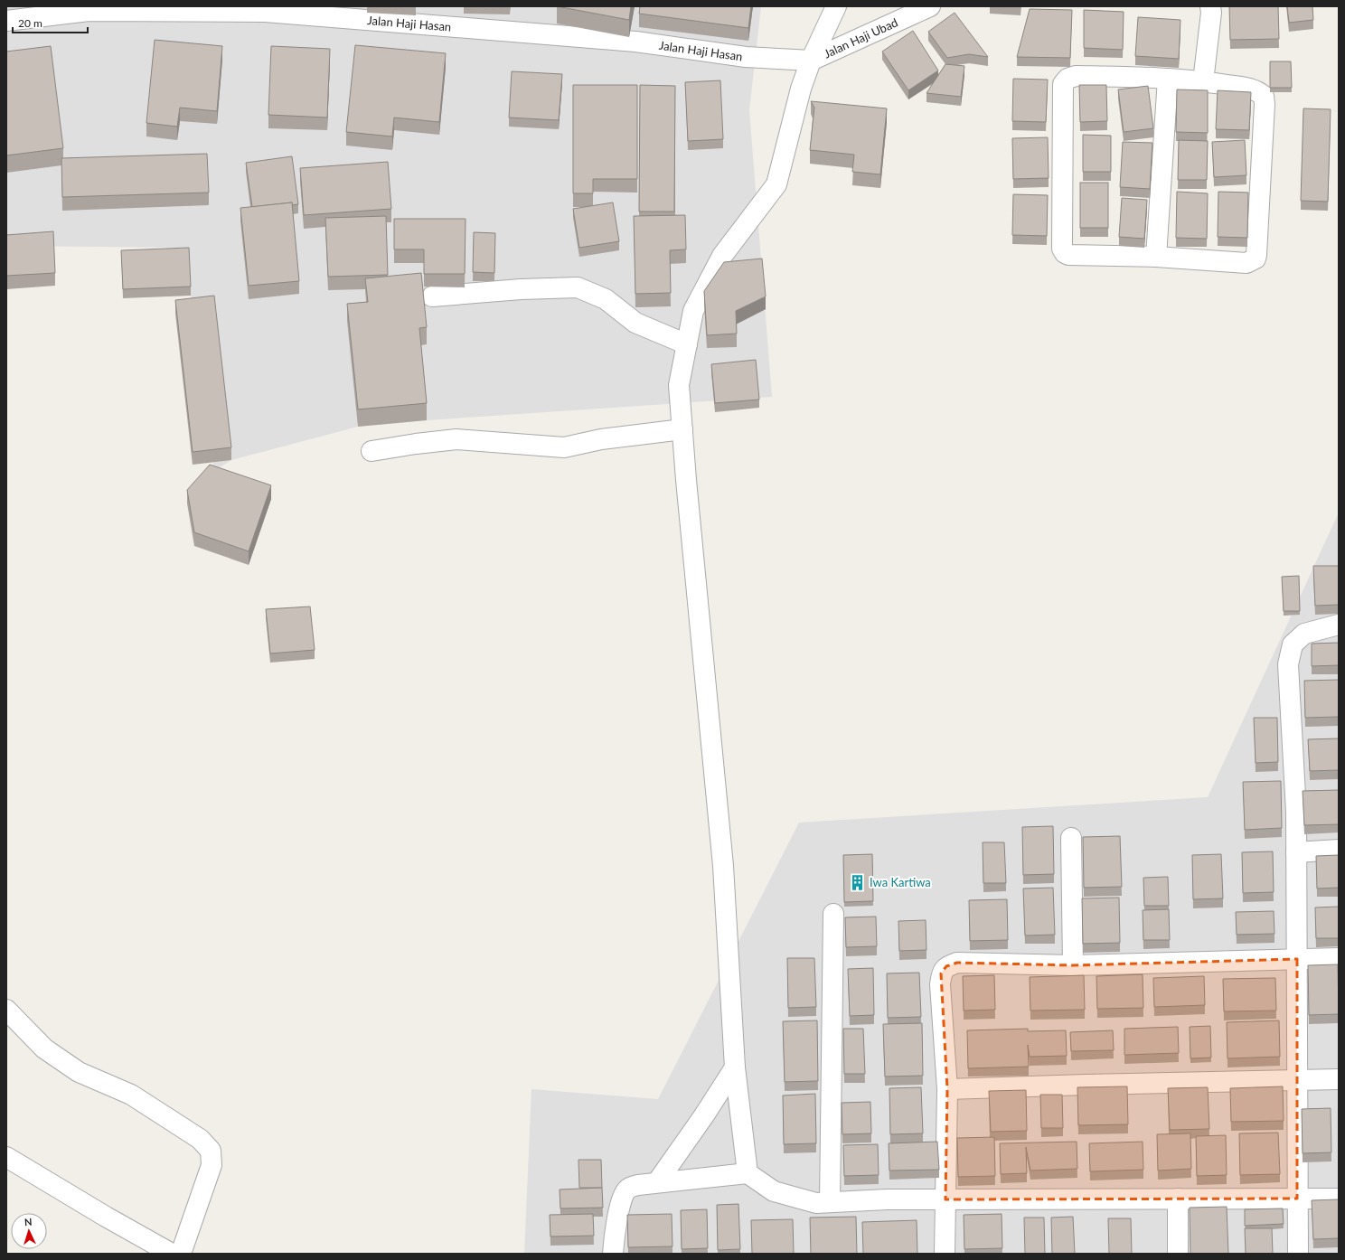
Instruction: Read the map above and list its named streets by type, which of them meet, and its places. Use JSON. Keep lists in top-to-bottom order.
{
  "streets": {
    "street": ["Jalan Haji Hasan", "Jalan Haji Ubad"]
  },
  "crossings": [
    ["Jalan Haji Hasan", "Jalan Haji Ubad"]
  ],
  "places": {
    "building": ["Iwa Kartiwa"]
  },
  "scale_bar": "20 m",
  "north": "top"
}
